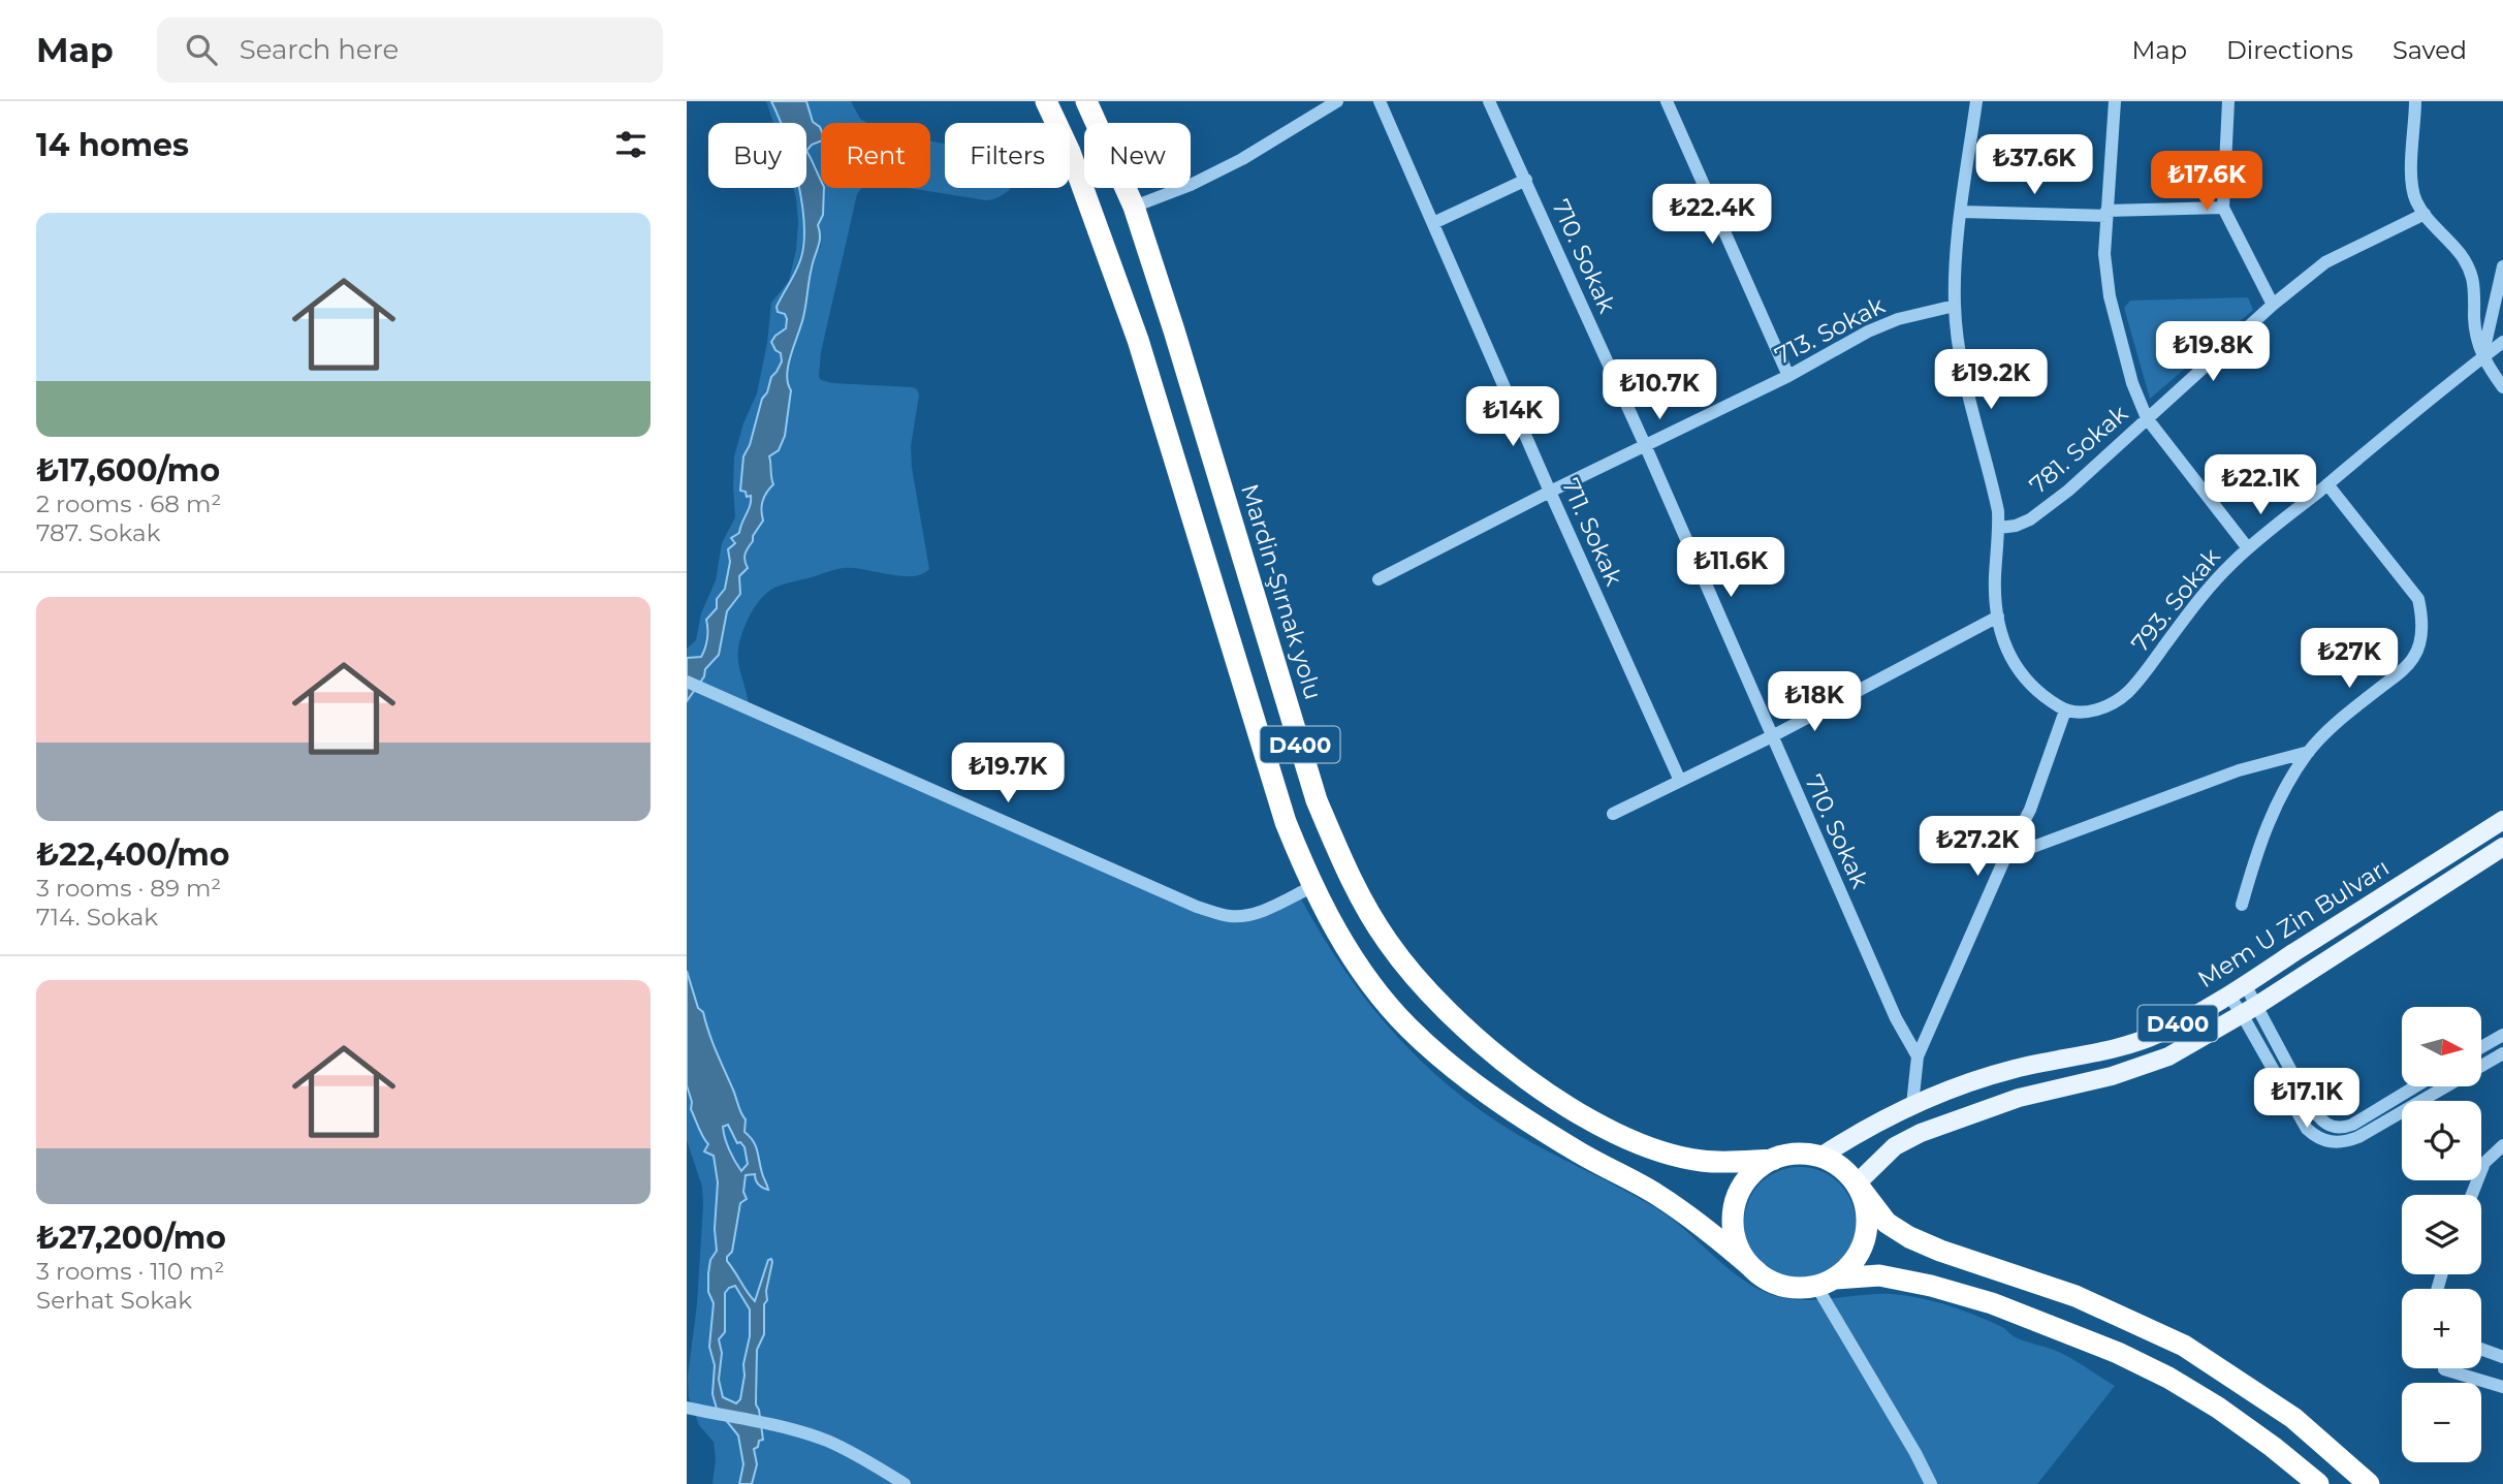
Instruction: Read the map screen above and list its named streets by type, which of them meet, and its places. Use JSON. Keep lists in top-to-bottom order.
{
  "streets": {
    "highway": ["Mardin-Şırnak yolu", "D400"],
    "main road": ["Mem U Zin Bulvarı"],
    "street": [
      "710. Sokak",
      "713. Sokak",
      "781. Sokak",
      "711. Sokak",
      "793. Sokak"
    ]
  },
  "crossings": [
    ["710. Sokak", "713. Sokak"],
    ["713. Sokak", "711. Sokak"],
    ["Mardin-Şırnak yolu", "Mem U Zin Bulvarı"]
  ],
  "north": "right",
  "page": {
    "header": "Map",
    "search": "Search here",
    "nav": ["Map", "Directions", "Saved"],
    "heading": "14 homes",
    "chip": [
      "Buy",
      "Rent",
      "Filters",
      "New"
    ],
    "price": [
      "₺37.6K",
      "₺17.6K",
      "₺22.4K",
      "₺19.8K",
      "₺19.2K",
      "₺10.7K",
      "₺14K",
      "₺22.1K",
      "₺11.6K",
      "₺27K",
      "₺18K",
      "₺19.7K",
      "₺27.2K",
      "₺17.1K"
    ],
    "list": [
      {
        "name": "₺17,600/mo",
        "note": "2 rooms · 68 m² · 787. Sokak"
      },
      {
        "name": "₺22,400/mo",
        "note": "3 rooms · 89 m² · 714. Sokak"
      },
      {
        "name": "₺27,200/mo",
        "note": "3 rooms · 110 m² · Serhat Sokak"
      }
    ],
    "map_buttons": ["+", "−"]
  }
}
